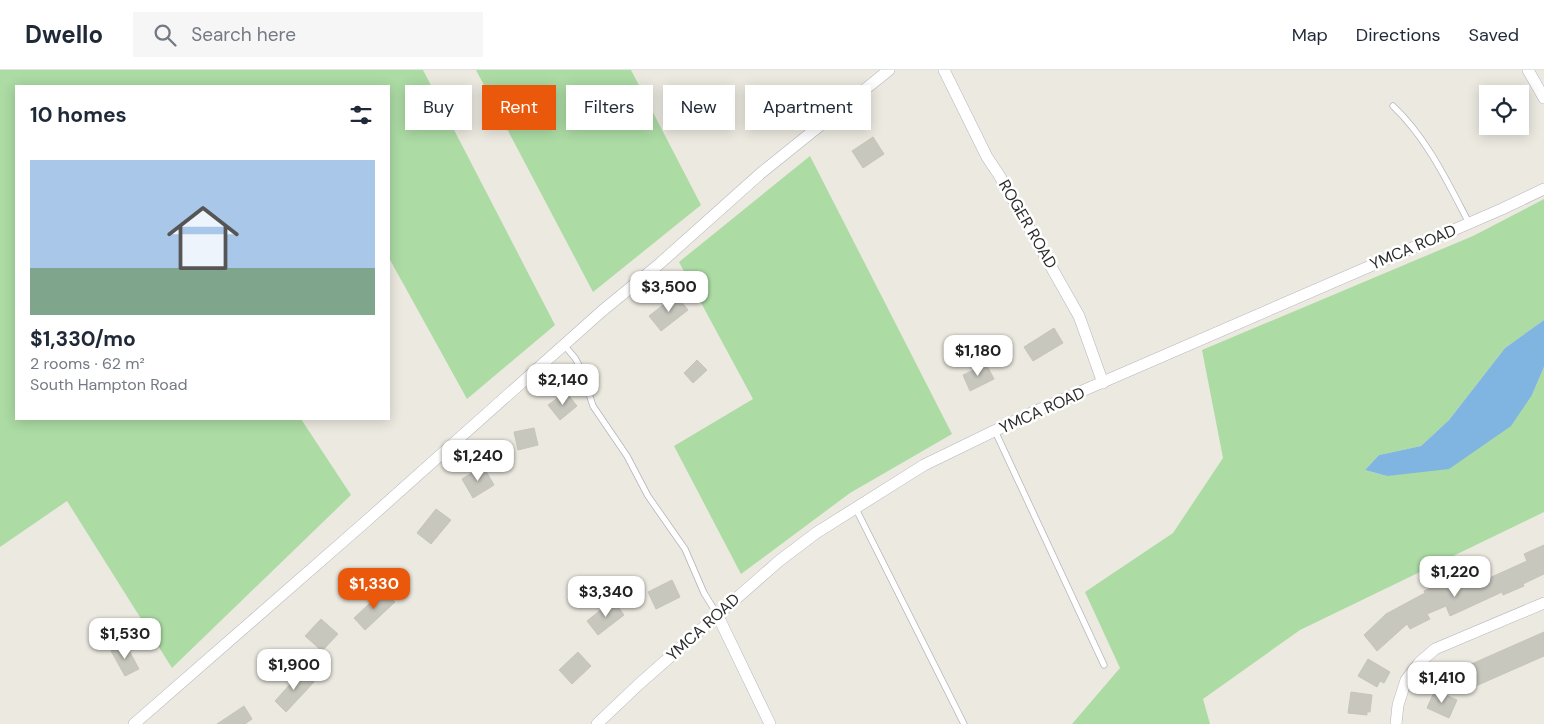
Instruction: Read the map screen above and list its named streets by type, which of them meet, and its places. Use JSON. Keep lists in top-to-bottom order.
{
  "streets": {
    "street": ["ROGER ROAD", "YMCA ROAD"]
  },
  "crossings": [
    ["ROGER ROAD", "YMCA ROAD"]
  ],
  "page": {
    "header": "Dwello",
    "search": "Search here",
    "nav": ["Map", "Directions", "Saved"],
    "chip": [
      "Buy",
      "Rent",
      "Filters",
      "New",
      "Apartment"
    ],
    "heading": "10 homes",
    "list": [
      {
        "name": "$1,330/mo",
        "note": "2 rooms · 62 m² · South Hampton Road"
      }
    ],
    "price": [
      "$3,500",
      "$1,180",
      "$2,140",
      "$1,240",
      "$1,220",
      "$1,330",
      "$3,340",
      "$1,530",
      "$1,900",
      "$1,410"
    ]
  }
}
